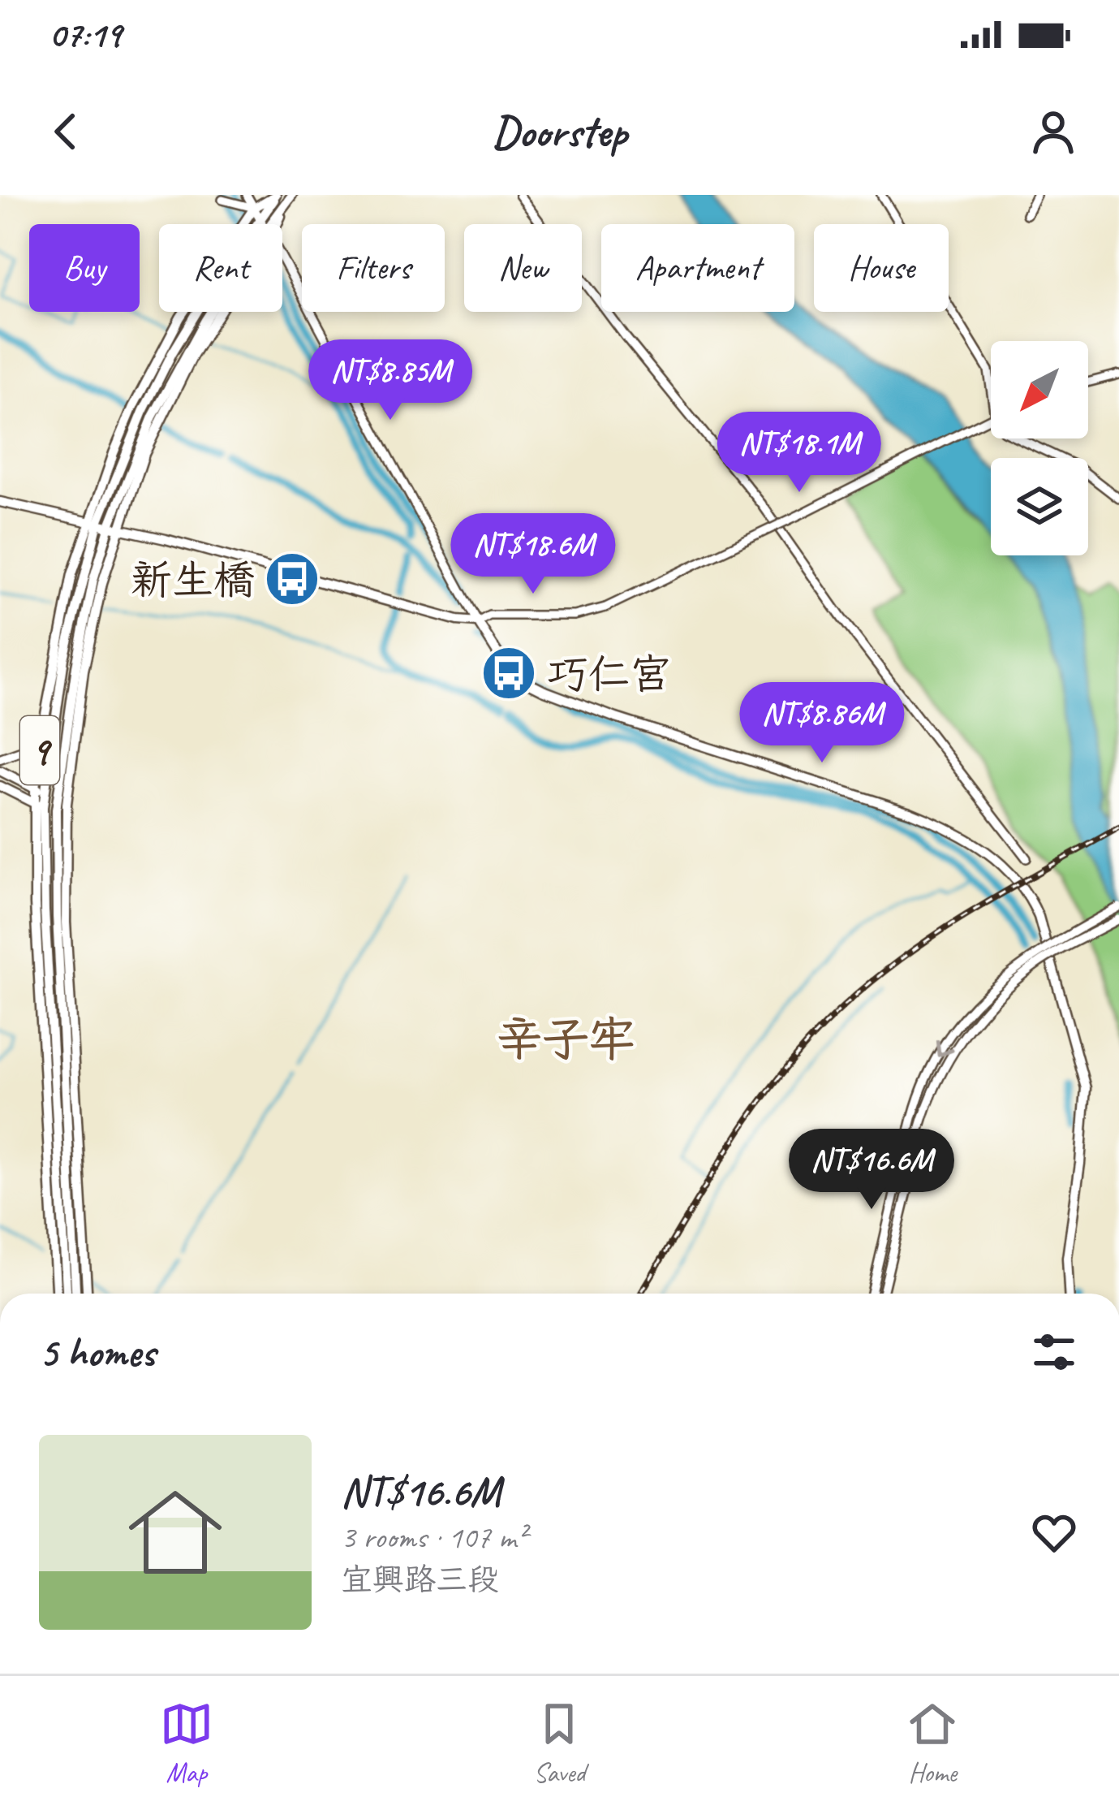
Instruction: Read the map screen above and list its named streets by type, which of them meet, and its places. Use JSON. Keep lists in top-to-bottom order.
{
  "streets": {
    "main road": ["9"]
  },
  "districts": ["辛子牢"],
  "places": {
    "bus stop": ["新生橋", "巧仁宮"]
  },
  "north": "bottom left",
  "page": {
    "status": "07:19",
    "header": "Doorstep",
    "chip": [
      "Buy",
      "Rent",
      "Filters",
      "New",
      "Apartment",
      "House"
    ],
    "price": [
      "NT$8.85M",
      "NT$18.1M",
      "NT$18.6M",
      "NT$8.86M",
      "NT$16.6M"
    ],
    "heading": "5 homes",
    "list": [
      {
        "name": "NT$16.6M",
        "note": "3 rooms · 107 m² · 宜興路三段"
      }
    ],
    "tabs": ["Map", "Saved", "Home"]
  }
}
